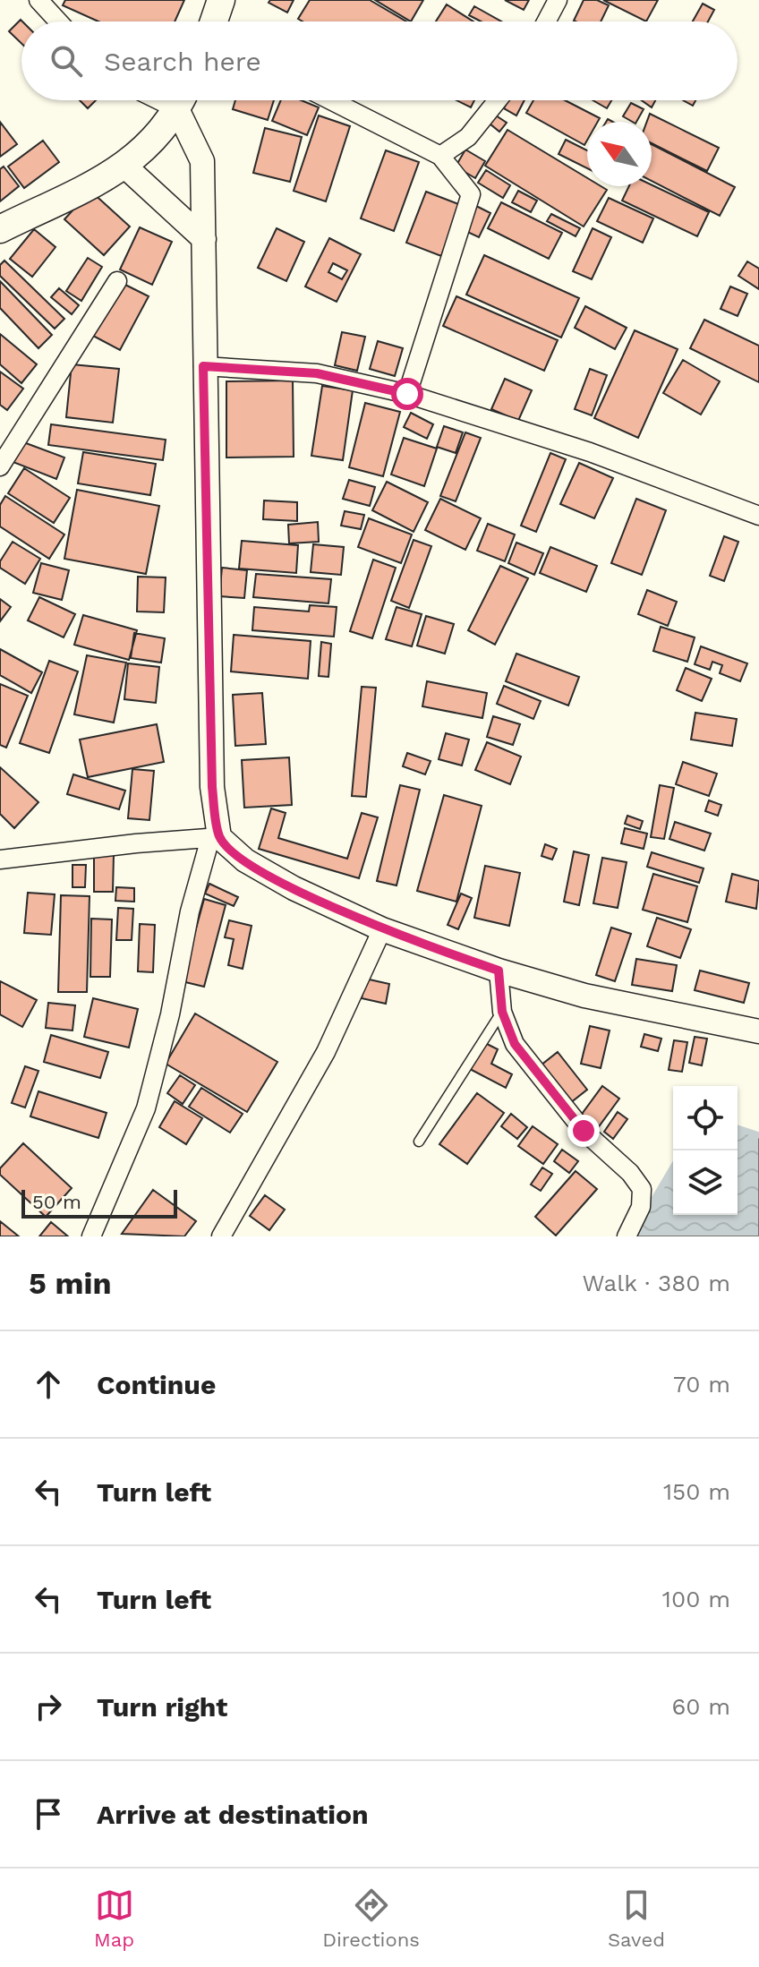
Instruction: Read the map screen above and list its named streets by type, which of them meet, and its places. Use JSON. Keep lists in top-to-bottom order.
{
  "scale_bar": "50 m",
  "north": "top left",
  "page": {
    "search": "Search here",
    "scale": "50 m",
    "heading": ["5 min", "Walk · 380 m"],
    "list": [
      ["Continue", "70 m"],
      ["Turn left", "150 m"],
      ["Turn left", "100 m"],
      ["Turn right", "60 m"],
      "Arrive at destination"
    ],
    "nav": ["Map", "Directions", "Saved"]
  }
}
